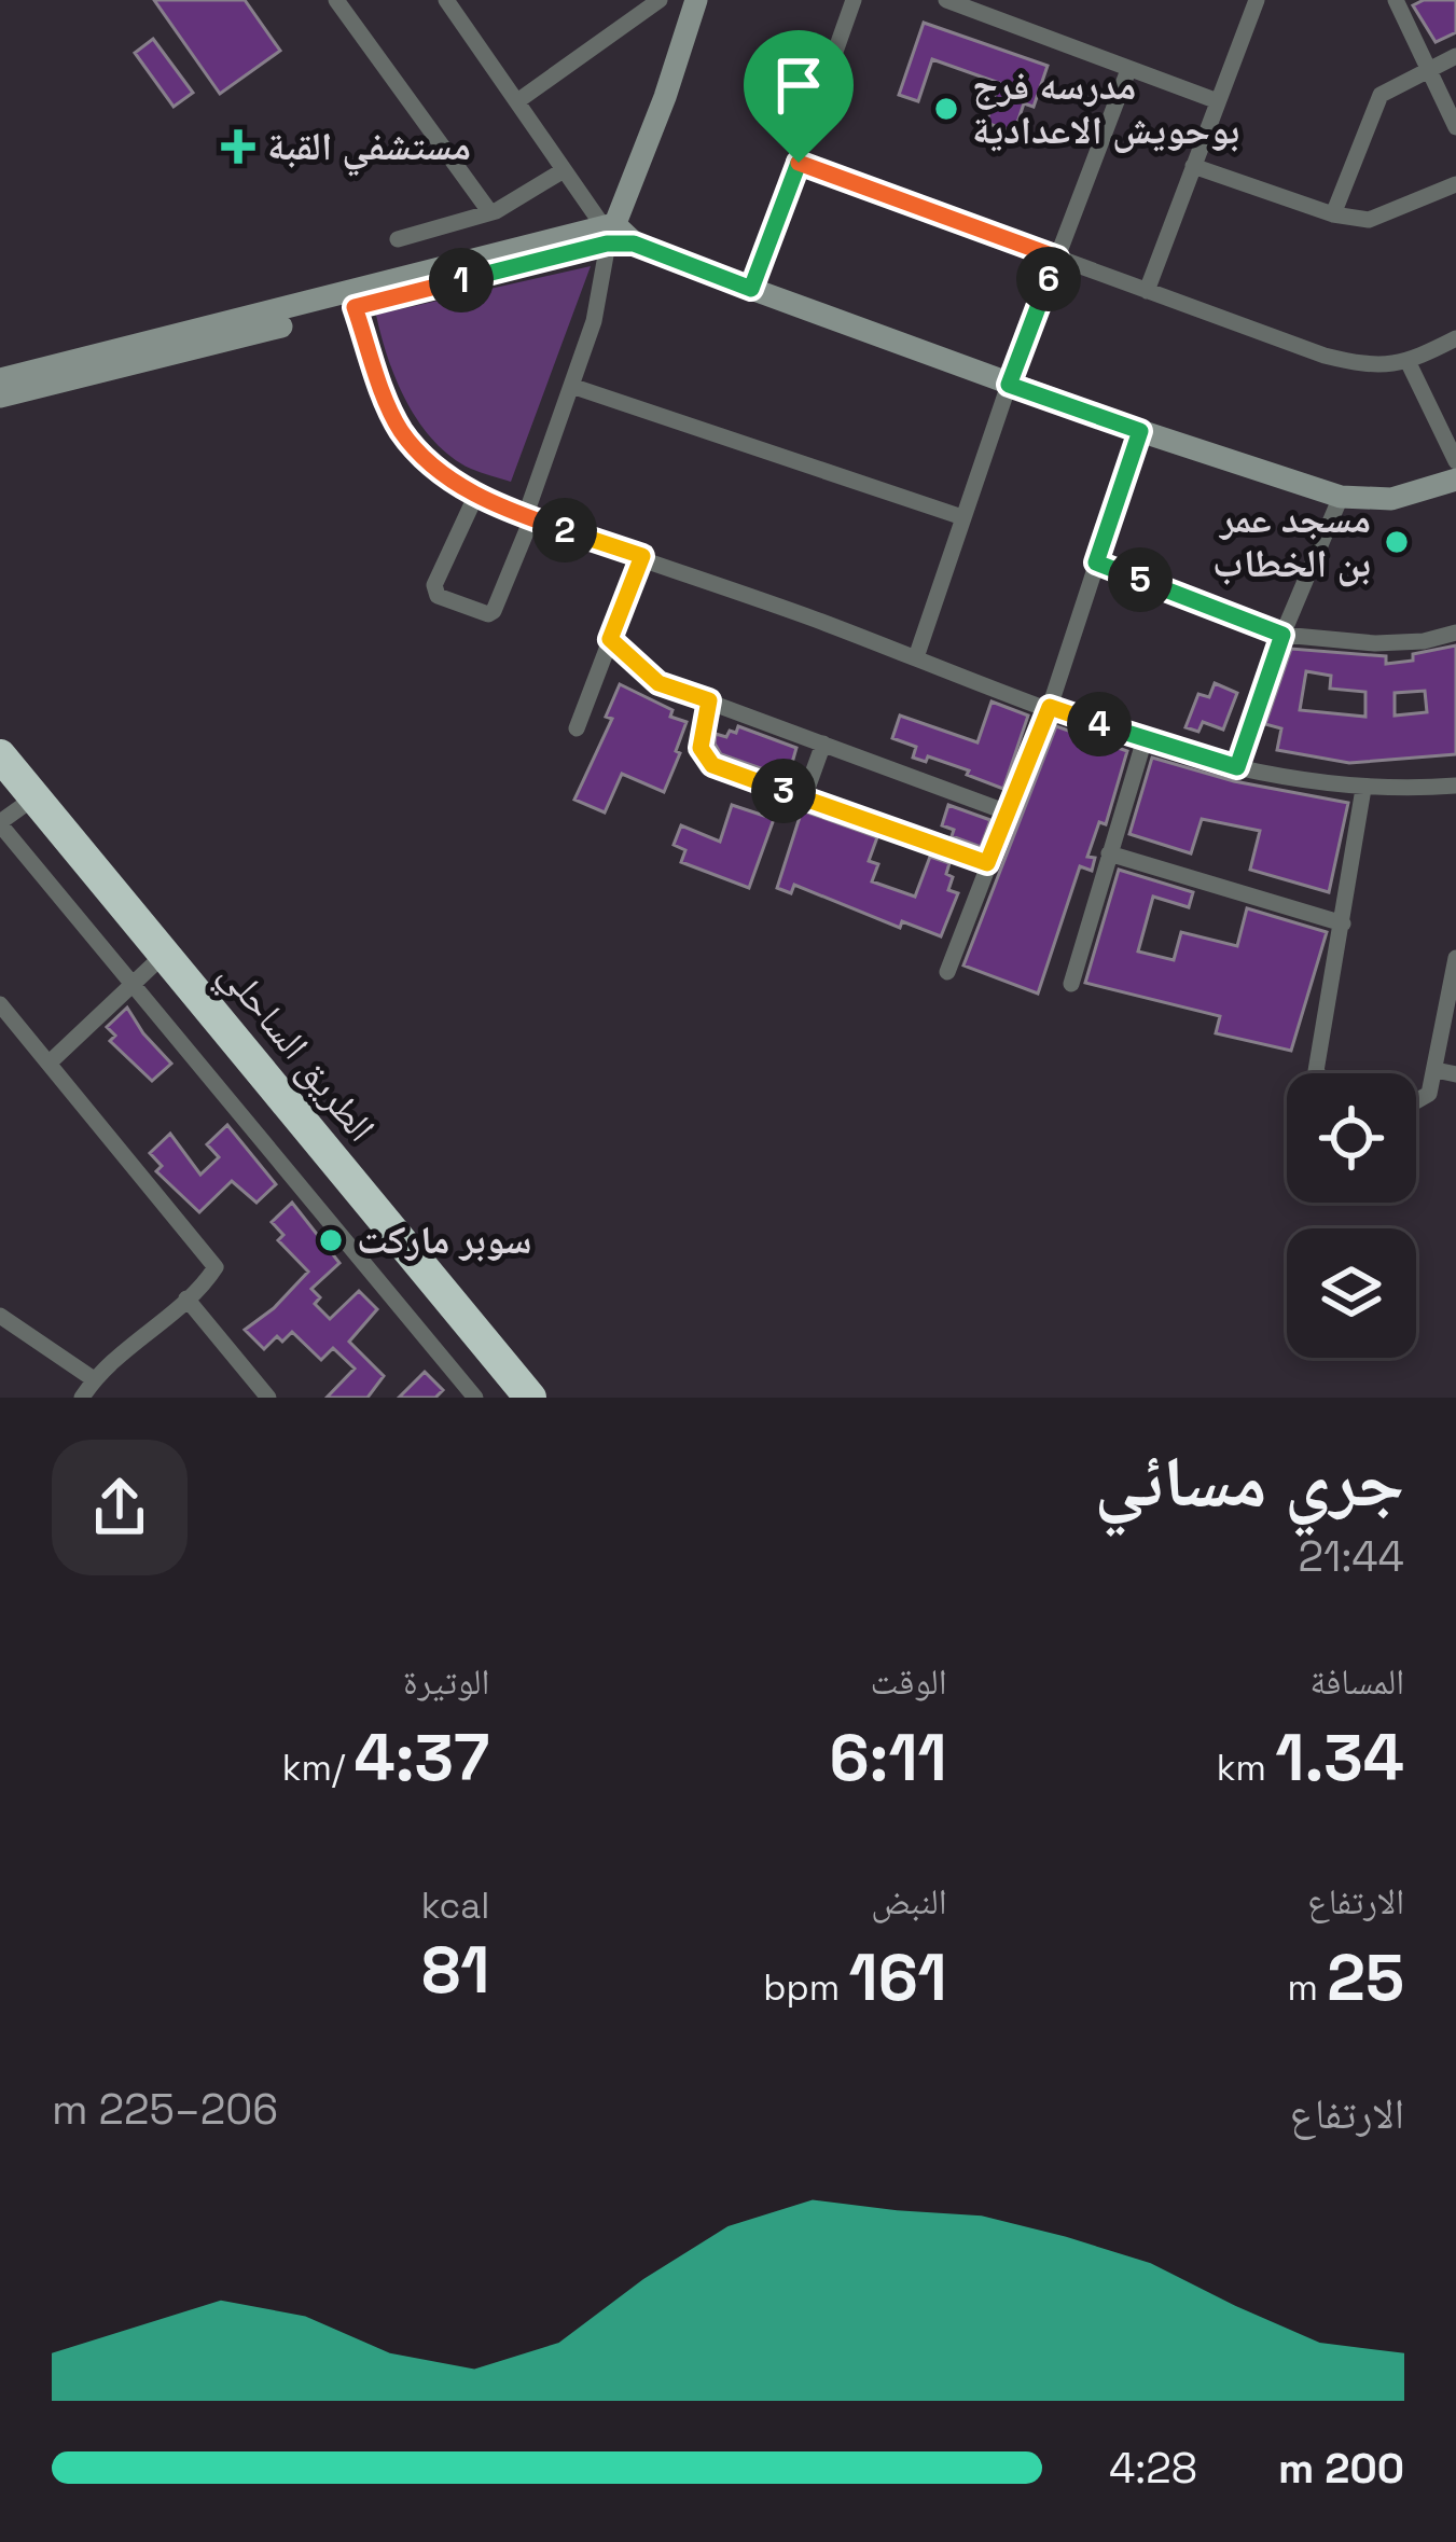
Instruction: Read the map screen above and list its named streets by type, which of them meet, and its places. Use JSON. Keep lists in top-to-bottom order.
{
  "streets": {
    "highway": ["الطريق الساحلي"]
  },
  "places": {
    "other": ["مدرسه فرج بوحويش الاعدادية", "مسجد عمر بن الخطاب", "سوبر ماركت"],
    "health": ["مستشفي القبة"]
  },
  "page": {
    "pins": [
      "6",
      "1",
      "2",
      "5",
      "4",
      "3"
    ],
    "heading": ["جري مسائي", "21:44"],
    "stats": [
      ["المسافة", "1.34 km"],
      ["الوقت", "6:11"],
      ["الوتيرة", "4:37 /km"],
      ["الارتفاع", "25 m"],
      ["النبض", "161 bpm"],
      ["kcal", "81"]
    ],
    "chart": ["الارتفاع", "206–225 m"],
    "list": [
      {
        "name": "200 m",
        "note": "4:28"
      }
    ]
  }
}
